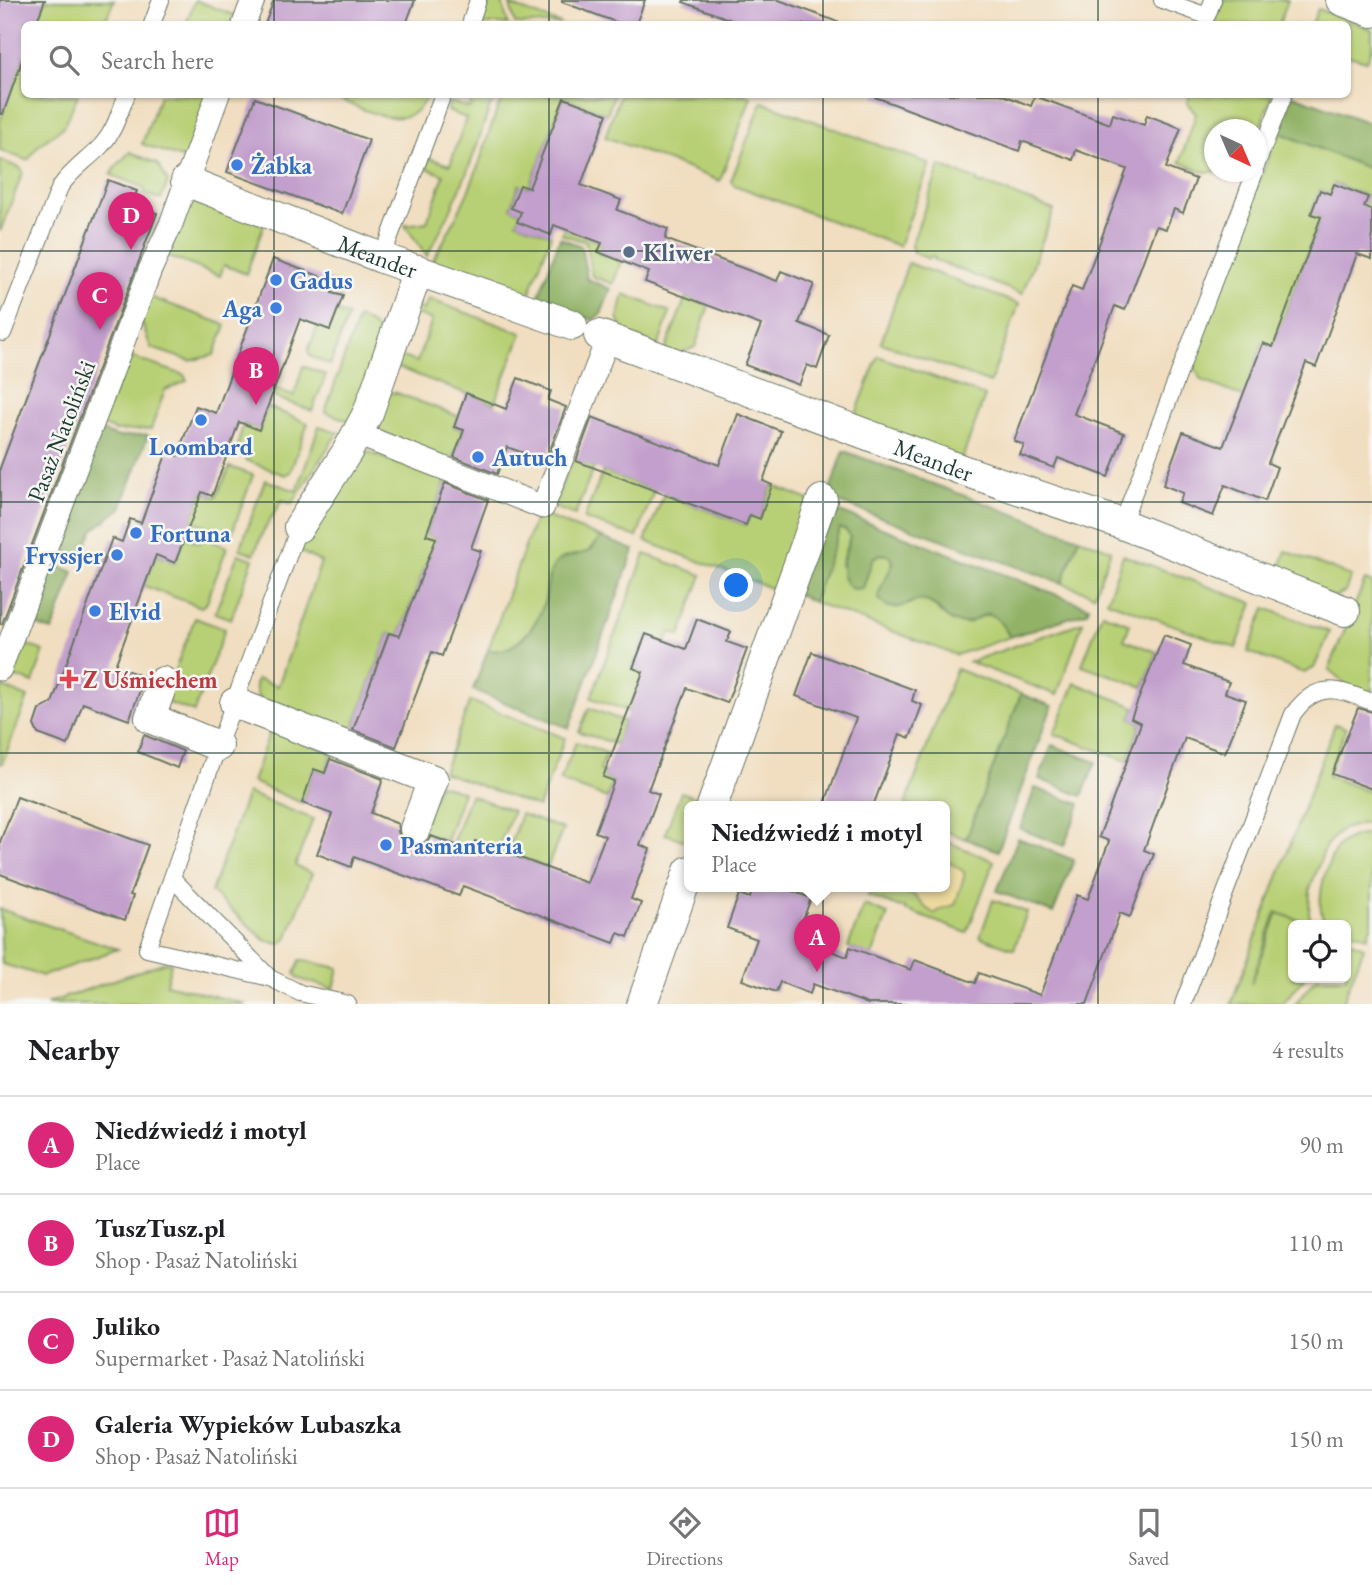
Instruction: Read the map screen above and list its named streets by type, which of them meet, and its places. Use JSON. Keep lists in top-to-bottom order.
{
  "streets": {
    "street": ["Meander", "Pasaż Natoliński"]
  },
  "crossings": [
    ["Meander", "Pasaż Natoliński"]
  ],
  "places": {
    "other": [
      "Żabka",
      "Kliwer",
      "Gadus",
      "Aga",
      "Loombard",
      "Autuch",
      "Fortuna",
      "Fryssjer",
      "Elvid",
      "Pasmanteria"
    ],
    "health": ["Z Uśmiechem"]
  },
  "north": "bottom right",
  "page": {
    "search": "Search here",
    "pins": [
      "D",
      "C",
      "B",
      "A"
    ],
    "popup": ["Niedźwiedź i motyl", "Place"],
    "heading": ["Nearby", "4 results"],
    "list": [
      {
        "mark": "A",
        "name": "Niedźwiedź i motyl",
        "note": "Place",
        "value": "90 m"
      },
      {
        "mark": "B",
        "name": "TuszTusz.pl",
        "note": "Shop · Pasaż Natoliński",
        "value": "110 m"
      },
      {
        "mark": "C",
        "name": "Juliko",
        "note": "Supermarket · Pasaż Natoliński",
        "value": "150 m"
      },
      {
        "mark": "D",
        "name": "Galeria Wypieków Lubaszka",
        "note": "Shop · Pasaż Natoliński",
        "value": "150 m"
      }
    ],
    "nav": ["Map", "Directions", "Saved"]
  }
}
